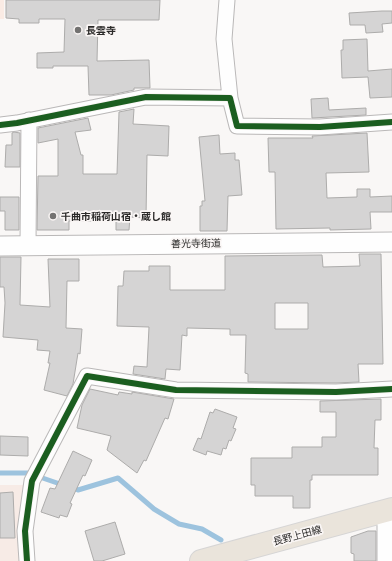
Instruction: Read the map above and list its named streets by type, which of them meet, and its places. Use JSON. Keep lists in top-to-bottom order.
{
  "streets": {
    "main road": ["長野上田線"],
    "street": ["善光寺街道"]
  },
  "places": ["長雲寺", "千曲市稲荷山宿・蔵し館"]
}
